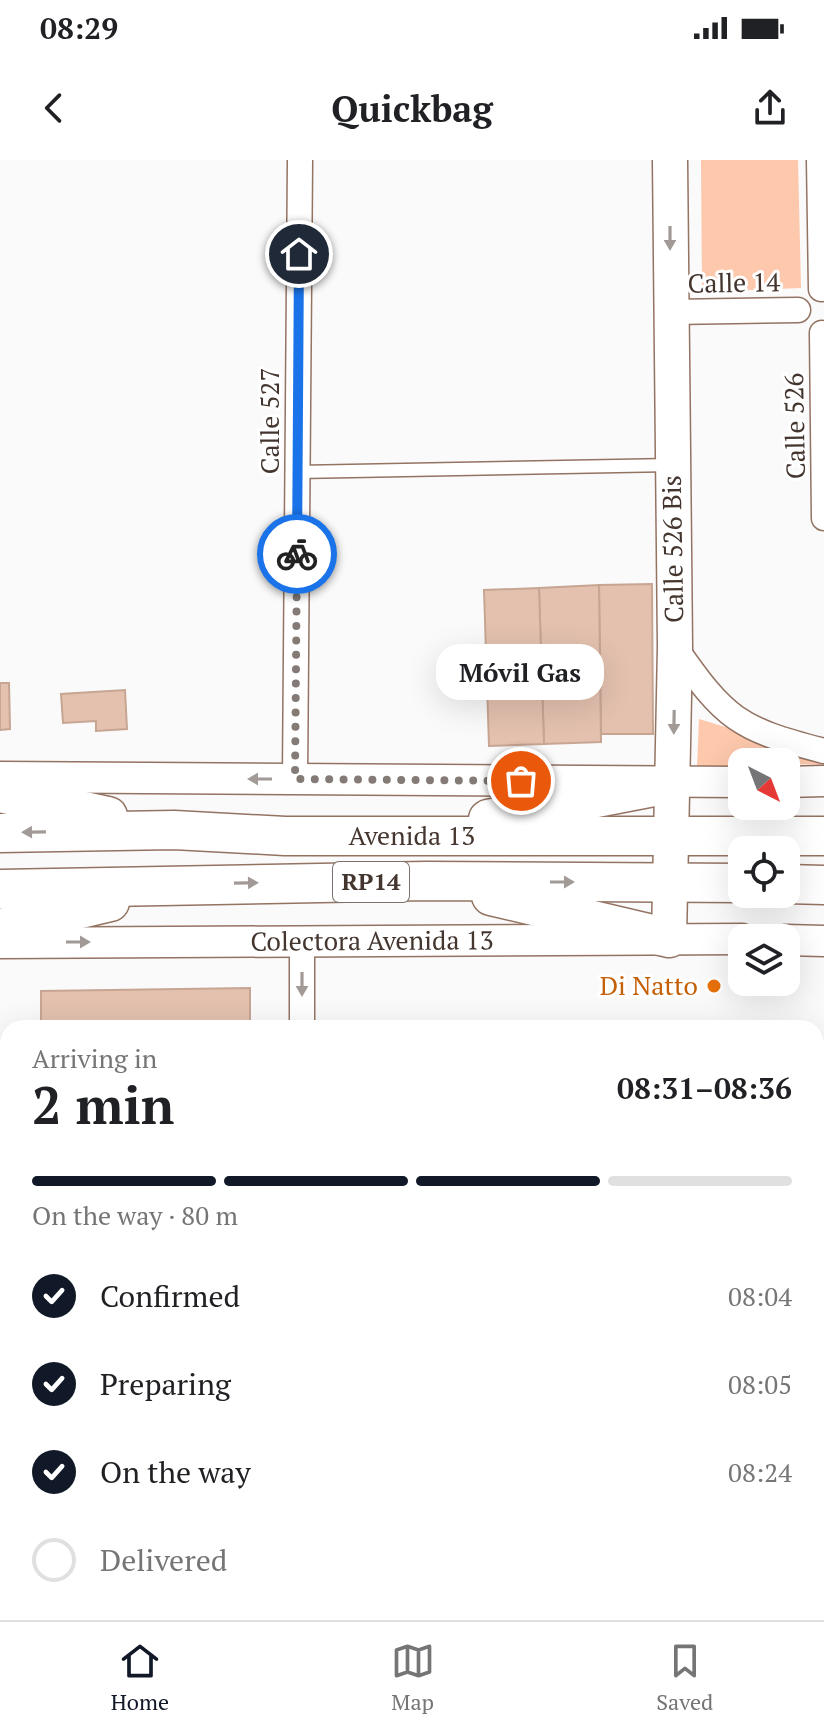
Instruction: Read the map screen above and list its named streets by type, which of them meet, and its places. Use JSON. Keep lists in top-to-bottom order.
{
  "streets": {
    "main road": ["Calle 526 Bis", "Avenida 13", "RP14"],
    "street": [
      "Calle 14",
      "Calle 527",
      "Calle 526",
      "Colectora Avenida 13"
    ]
  },
  "crossings": [
    ["Calle 14", "Calle 526 Bis"],
    ["Calle 526 Bis", "Avenida 13"],
    ["Calle 526 Bis", "Colectora Avenida 13"]
  ],
  "one_way": ["Calle 526 Bis"],
  "places": ["Móvil Gas", "Di Natto"],
  "north": "bottom right",
  "page": {
    "status": "08:29",
    "header": "Quickbag",
    "bubble": "Móvil Gas",
    "heading": ["2 min", "Arriving in", "08:31–08:36"],
    "bar": "On the way · 80 m",
    "list": [
      ["Confirmed", "08:04"],
      ["Preparing", "08:05"],
      ["On the way", "08:24"],
      "Delivered"
    ],
    "tabs": ["Home", "Map", "Saved"]
  }
}
